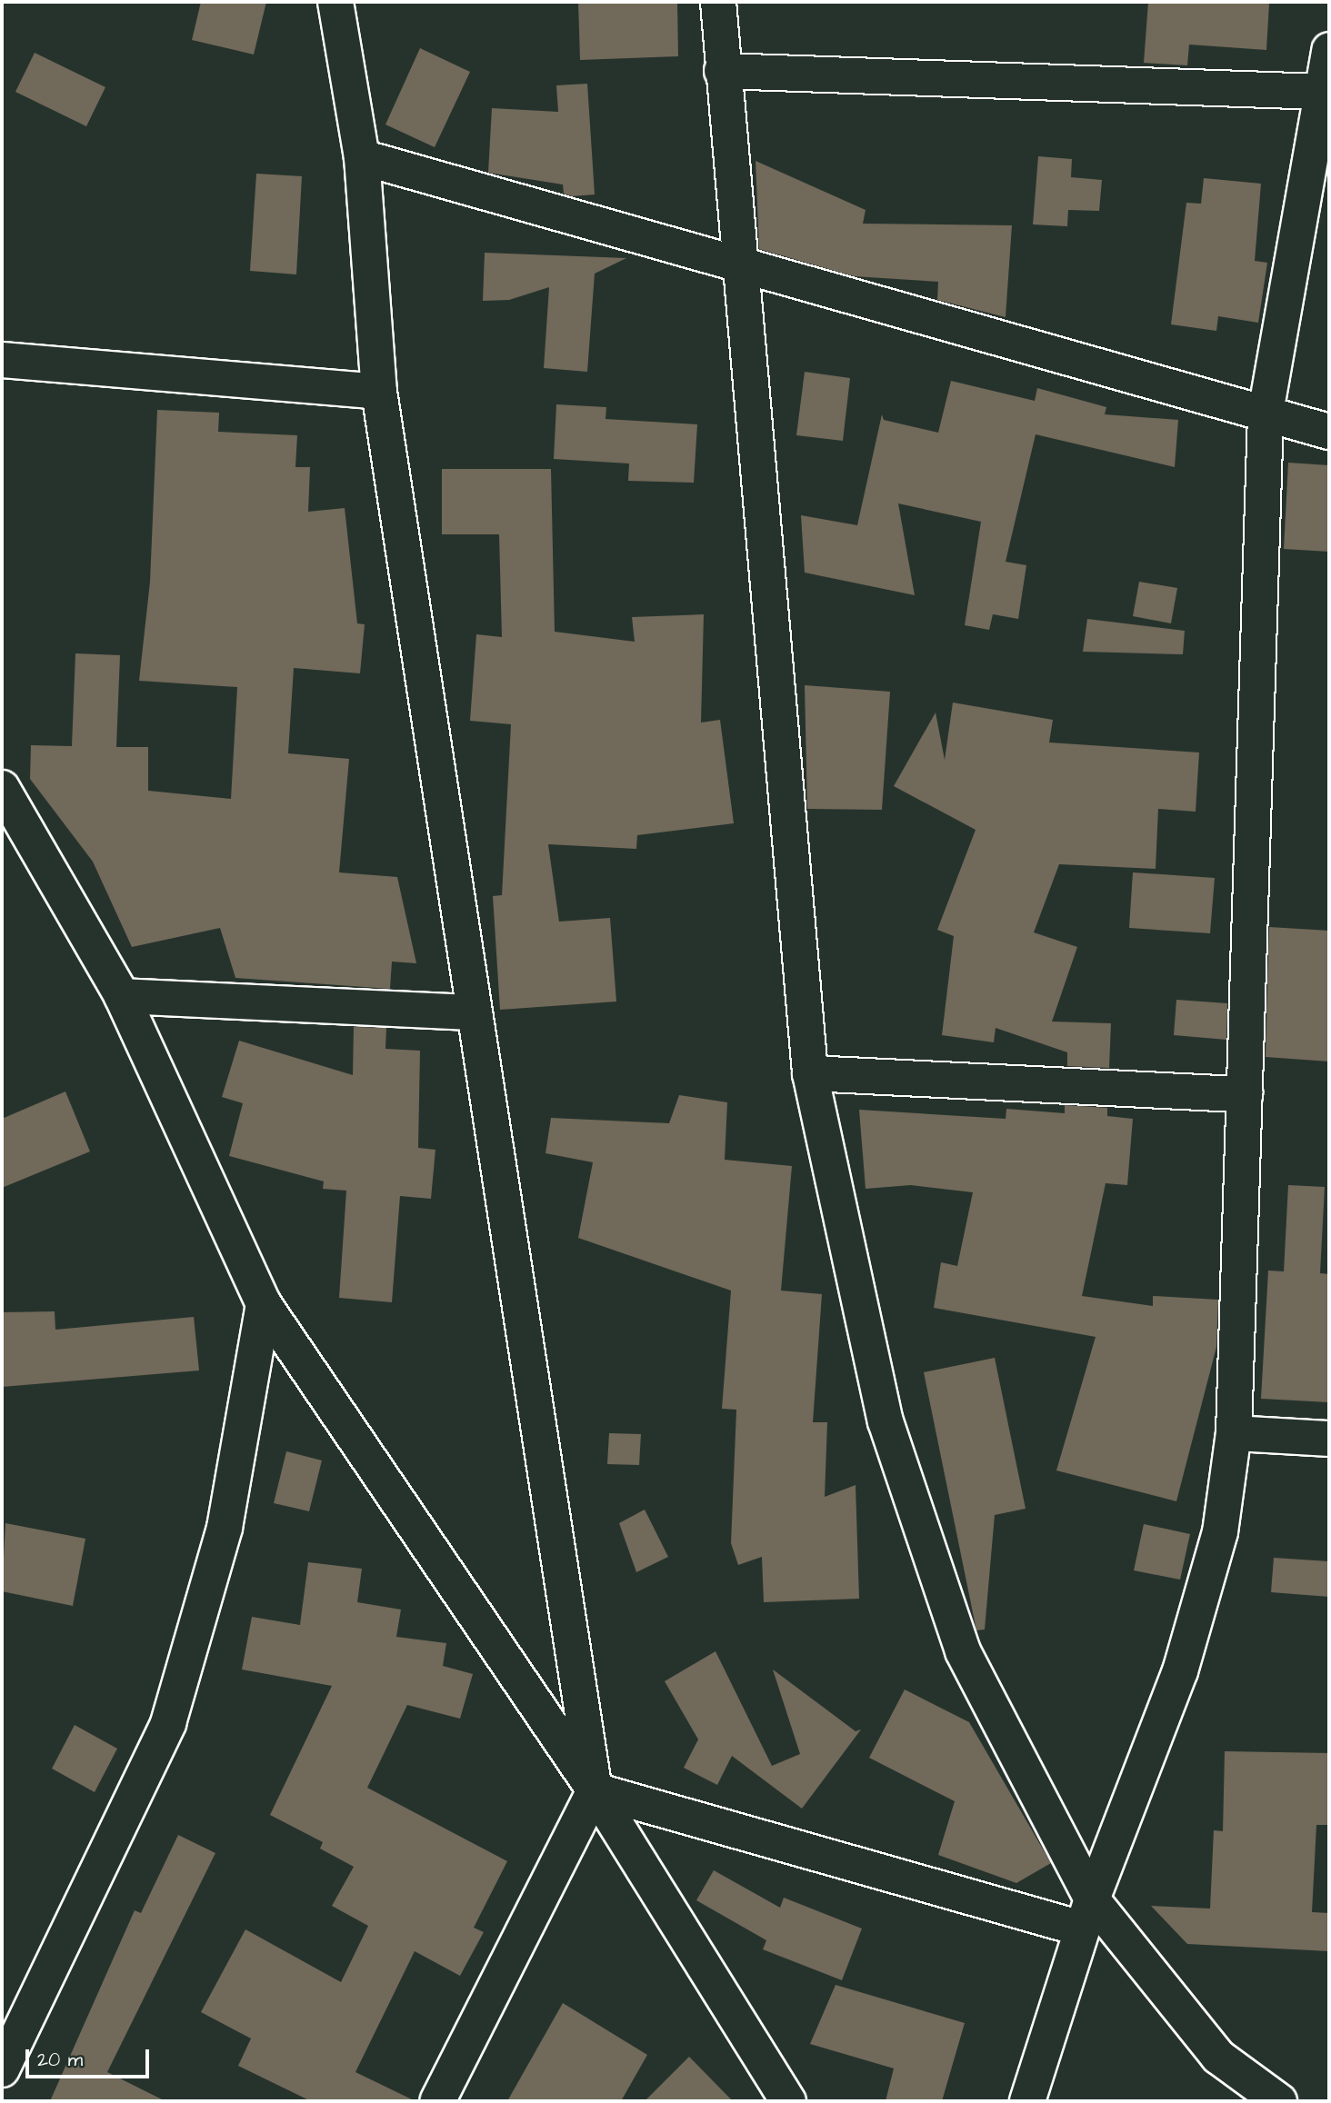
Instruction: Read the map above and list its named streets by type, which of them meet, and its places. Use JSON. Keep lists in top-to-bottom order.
{
  "scale_bar": "20 m"
}
